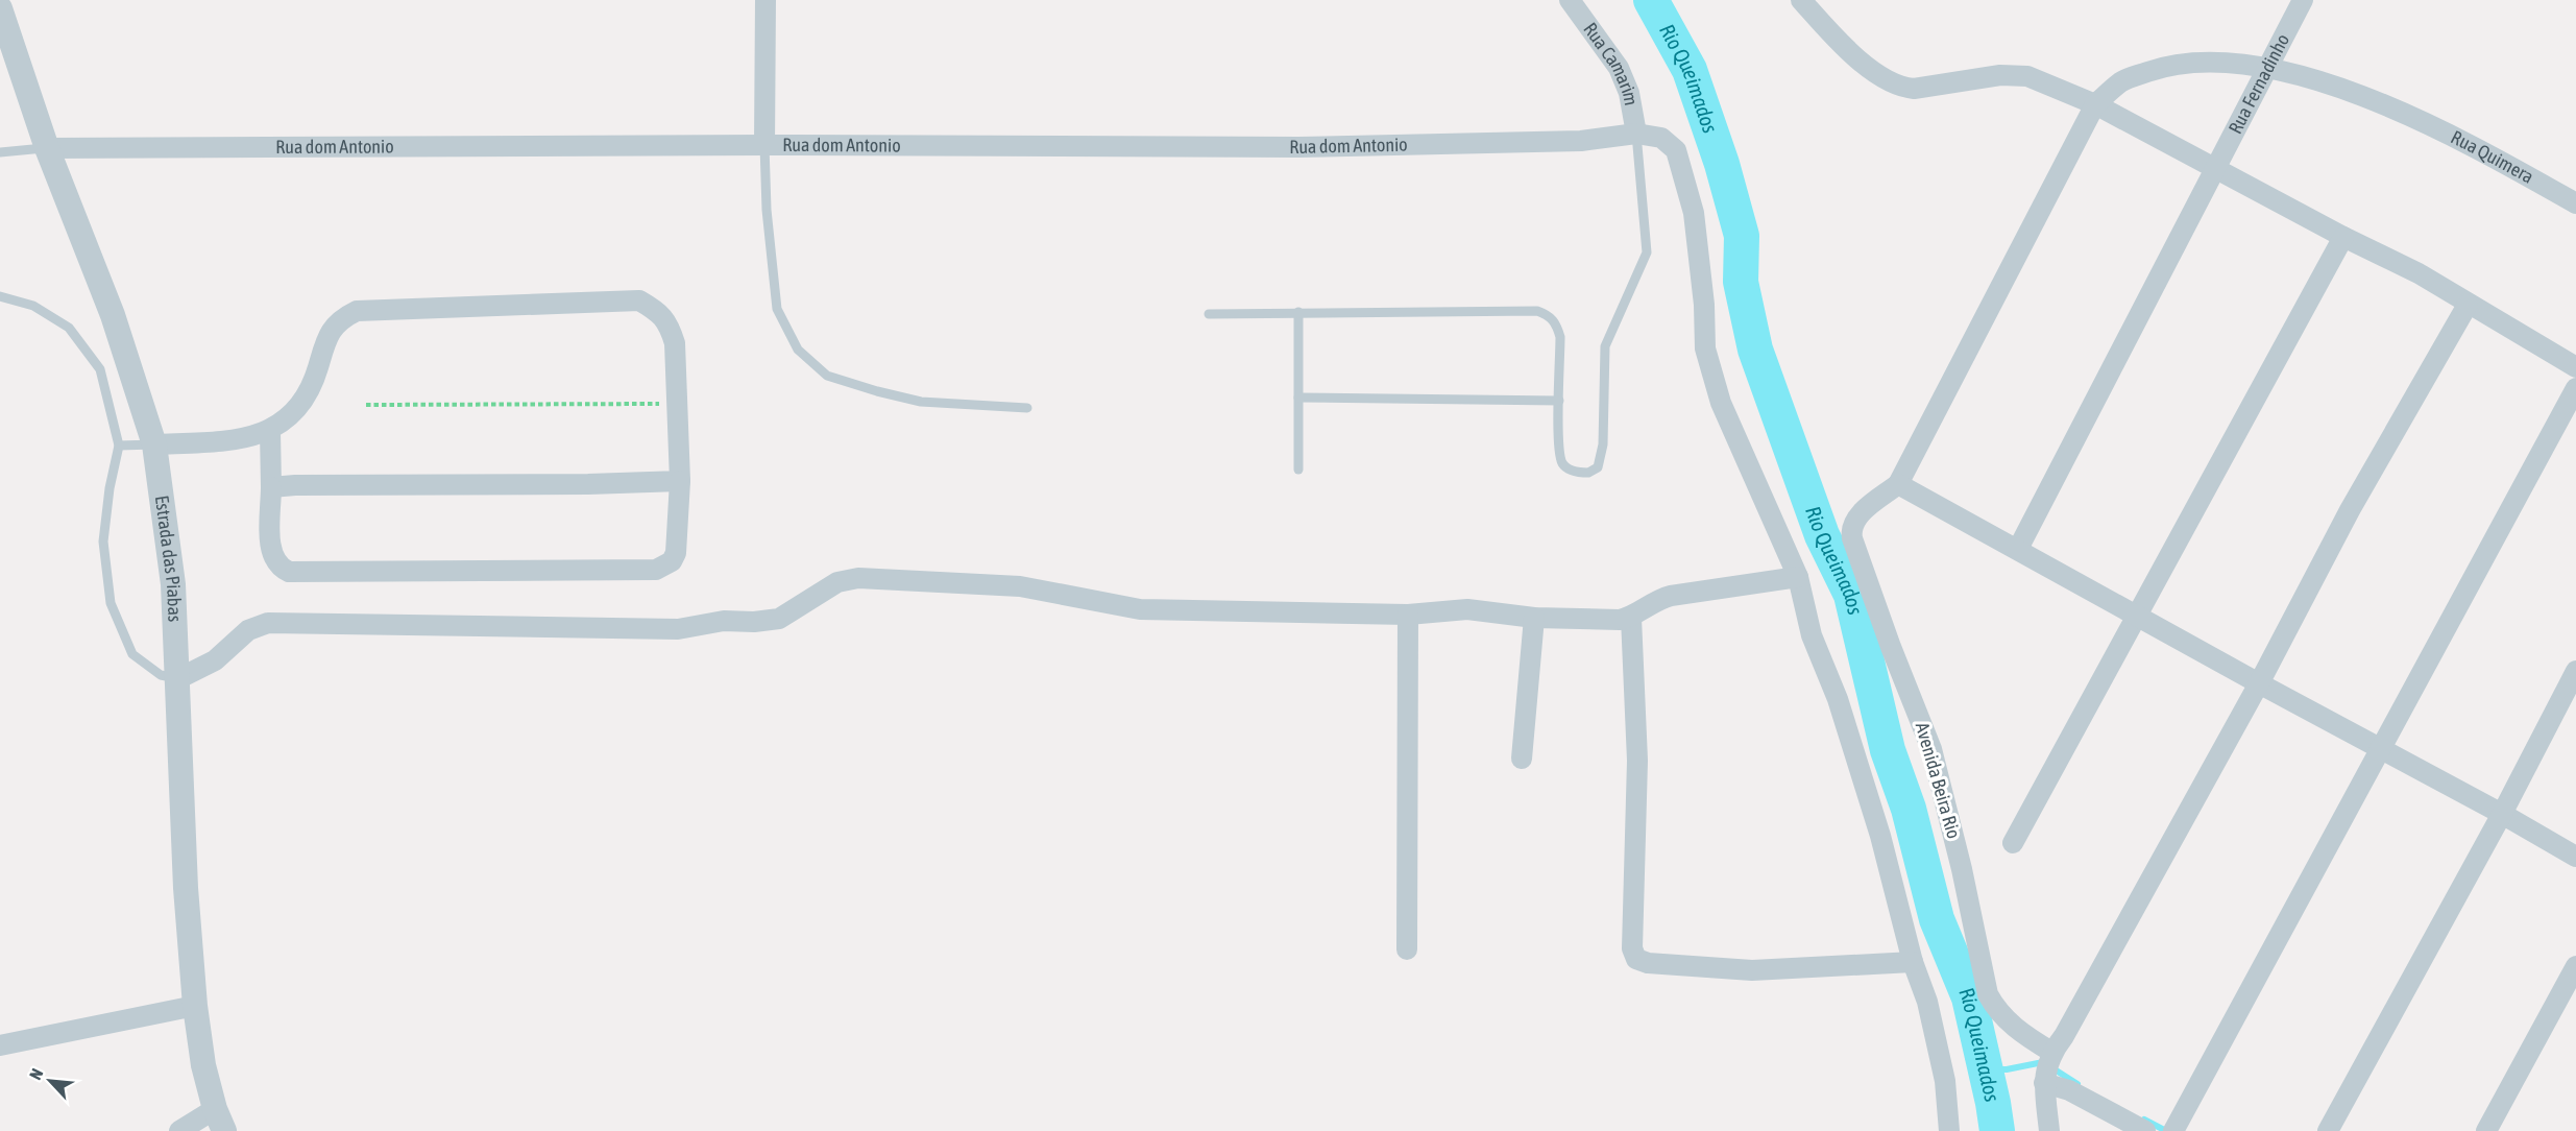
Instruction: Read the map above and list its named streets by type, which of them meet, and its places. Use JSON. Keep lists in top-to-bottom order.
{
  "streets": {
    "street": [
      "Rua Camarim",
      "Rua Fernadinho",
      "Rua dom Antonio",
      "Rua Quimera",
      "Estrada das Piabas",
      "Avenida Beira Rio"
    ]
  },
  "crossings": [
    ["Rua Camarim", "Rua dom Antonio"],
    ["Rua Fernadinho", "Rua Quimera"],
    ["Rua dom Antonio", "Estrada das Piabas"]
  ],
  "water": ["Rio Queimados"],
  "north": "top left"
}
